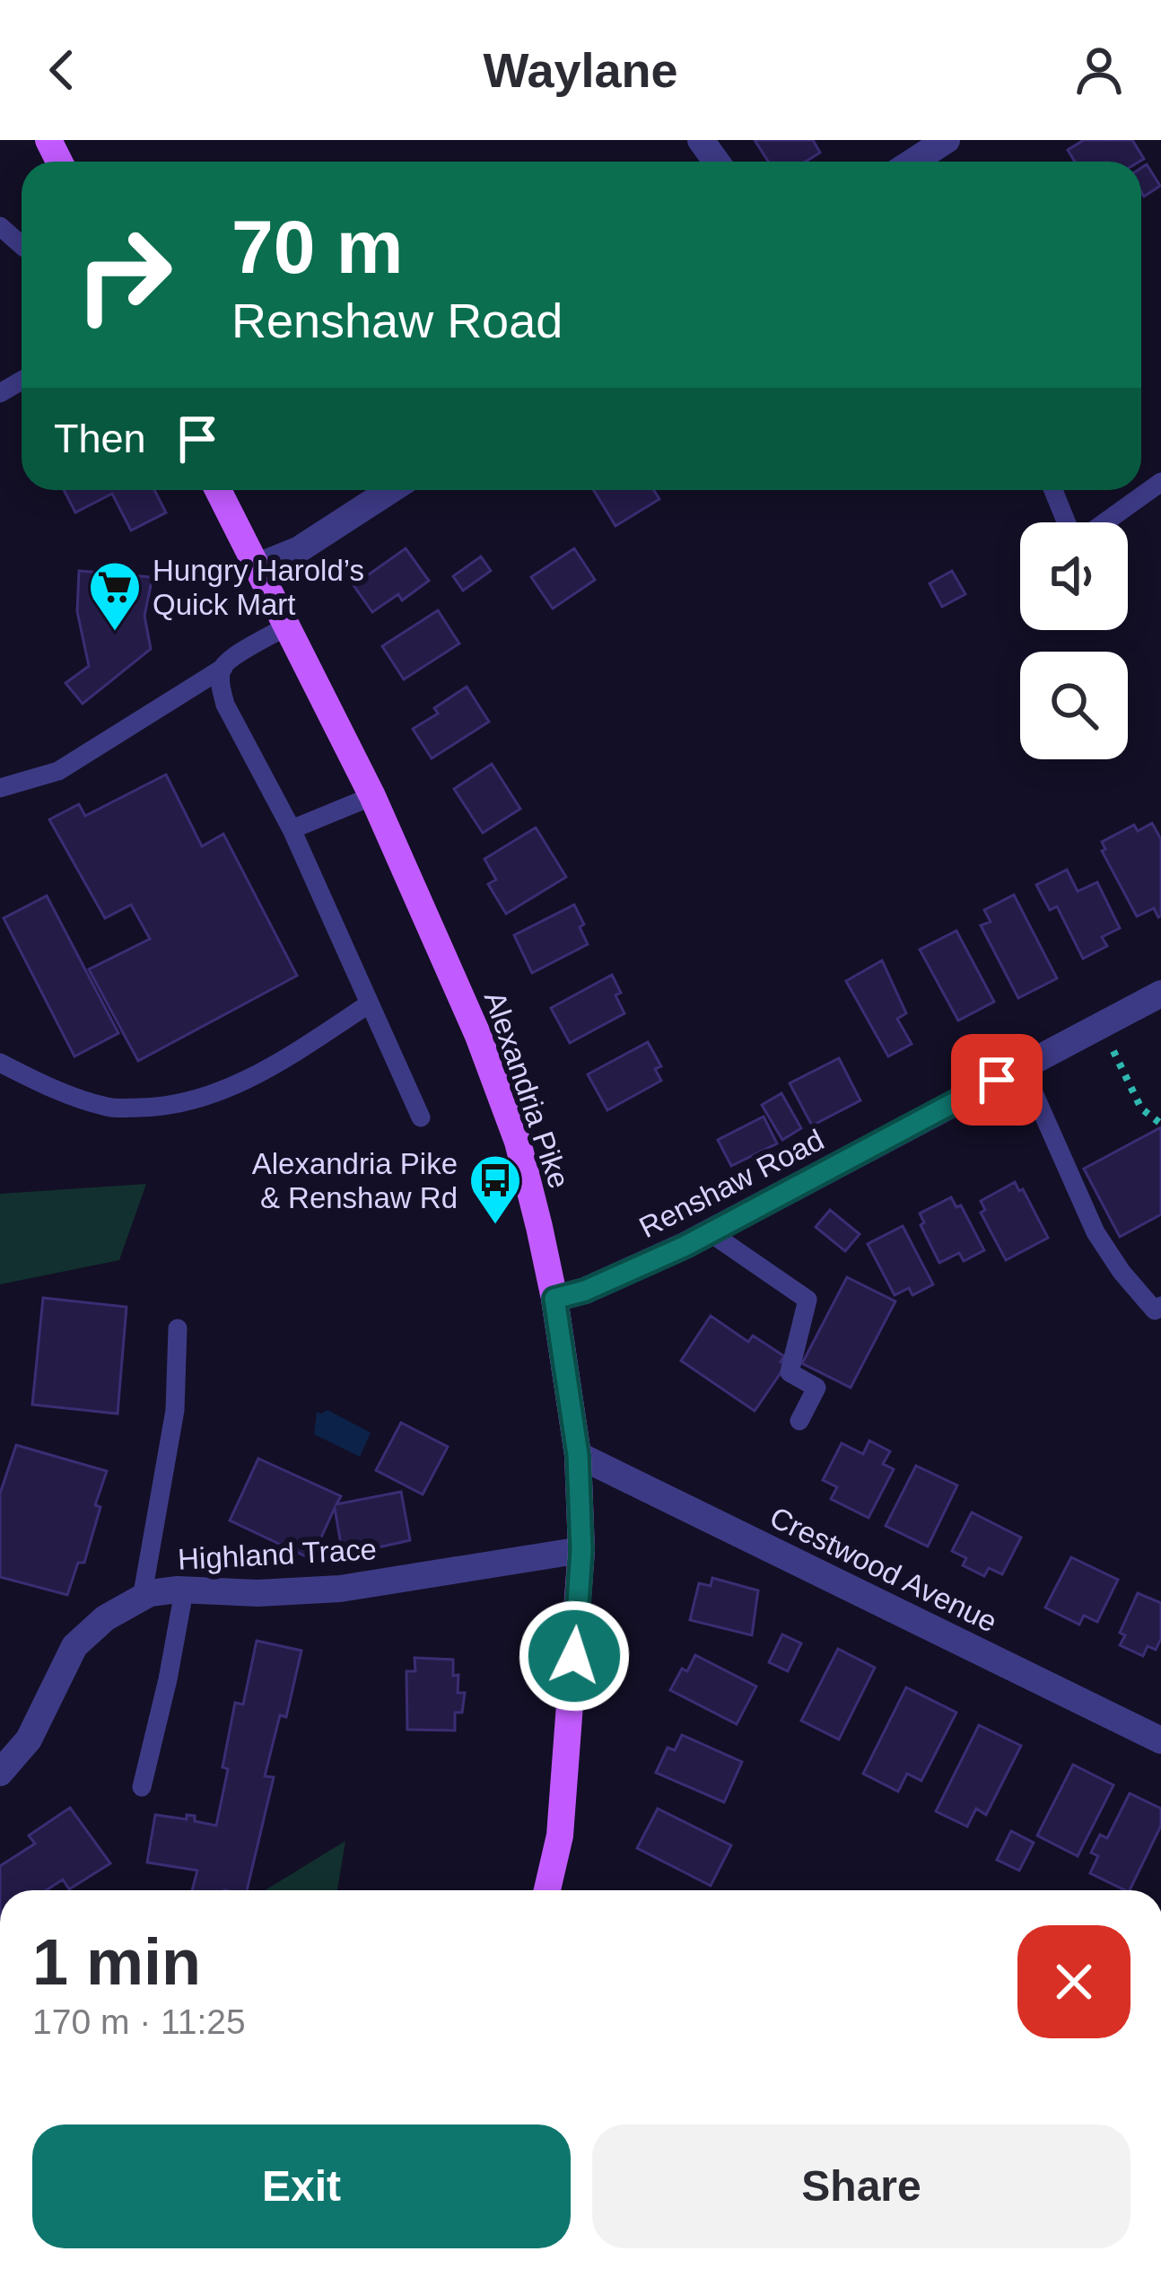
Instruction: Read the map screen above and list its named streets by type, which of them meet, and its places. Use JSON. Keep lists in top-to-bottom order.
{
  "streets": {
    "main road": ["Alexandria Pike"],
    "street": ["Renshaw Road", "Highland Trace", "Crestwood Avenue"]
  },
  "crossings": [
    ["Alexandria Pike", "Renshaw Road"],
    ["Alexandria Pike", "Highland Trace"],
    ["Alexandria Pike", "Crestwood Avenue"]
  ],
  "places": {
    "supermarket": ["Hungry Harold’s Quick Mart"],
    "bus stop": ["Alexandria Pike & Renshaw Rd"]
  },
  "page": {
    "header": "Waylane",
    "turn": ["70 m", "Renshaw Road"],
    "then": "Then",
    "heading": ["1 min", "170 m · 11:25"],
    "buttons": ["Exit", "Share"]
  }
}
